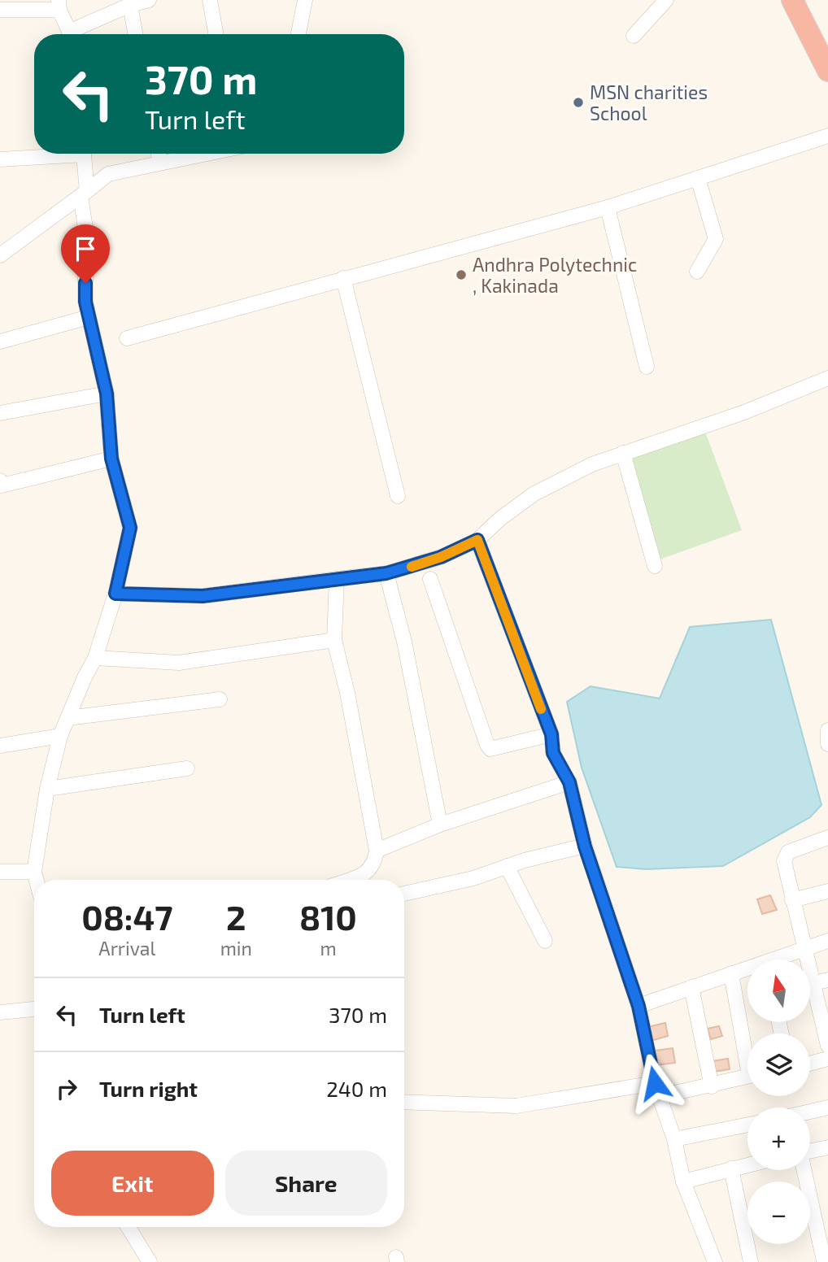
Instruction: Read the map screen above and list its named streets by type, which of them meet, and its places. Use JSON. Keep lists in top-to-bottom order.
{
  "places": ["MSN charities School", "Andhra Polytechnic , Kakinada"],
  "north": "top",
  "page": {
    "turn": ["370 m", "Turn left"],
    "eta": [
      "08:47",
      "Arrival",
      "2",
      "min",
      "810",
      "m"
    ],
    "map_buttons": ["+", "−"],
    "list": [
      {
        "name": "Turn left",
        "value": "370 m"
      },
      {
        "name": "Turn right",
        "value": "240 m"
      }
    ],
    "buttons": ["Exit", "Share"]
  }
}
